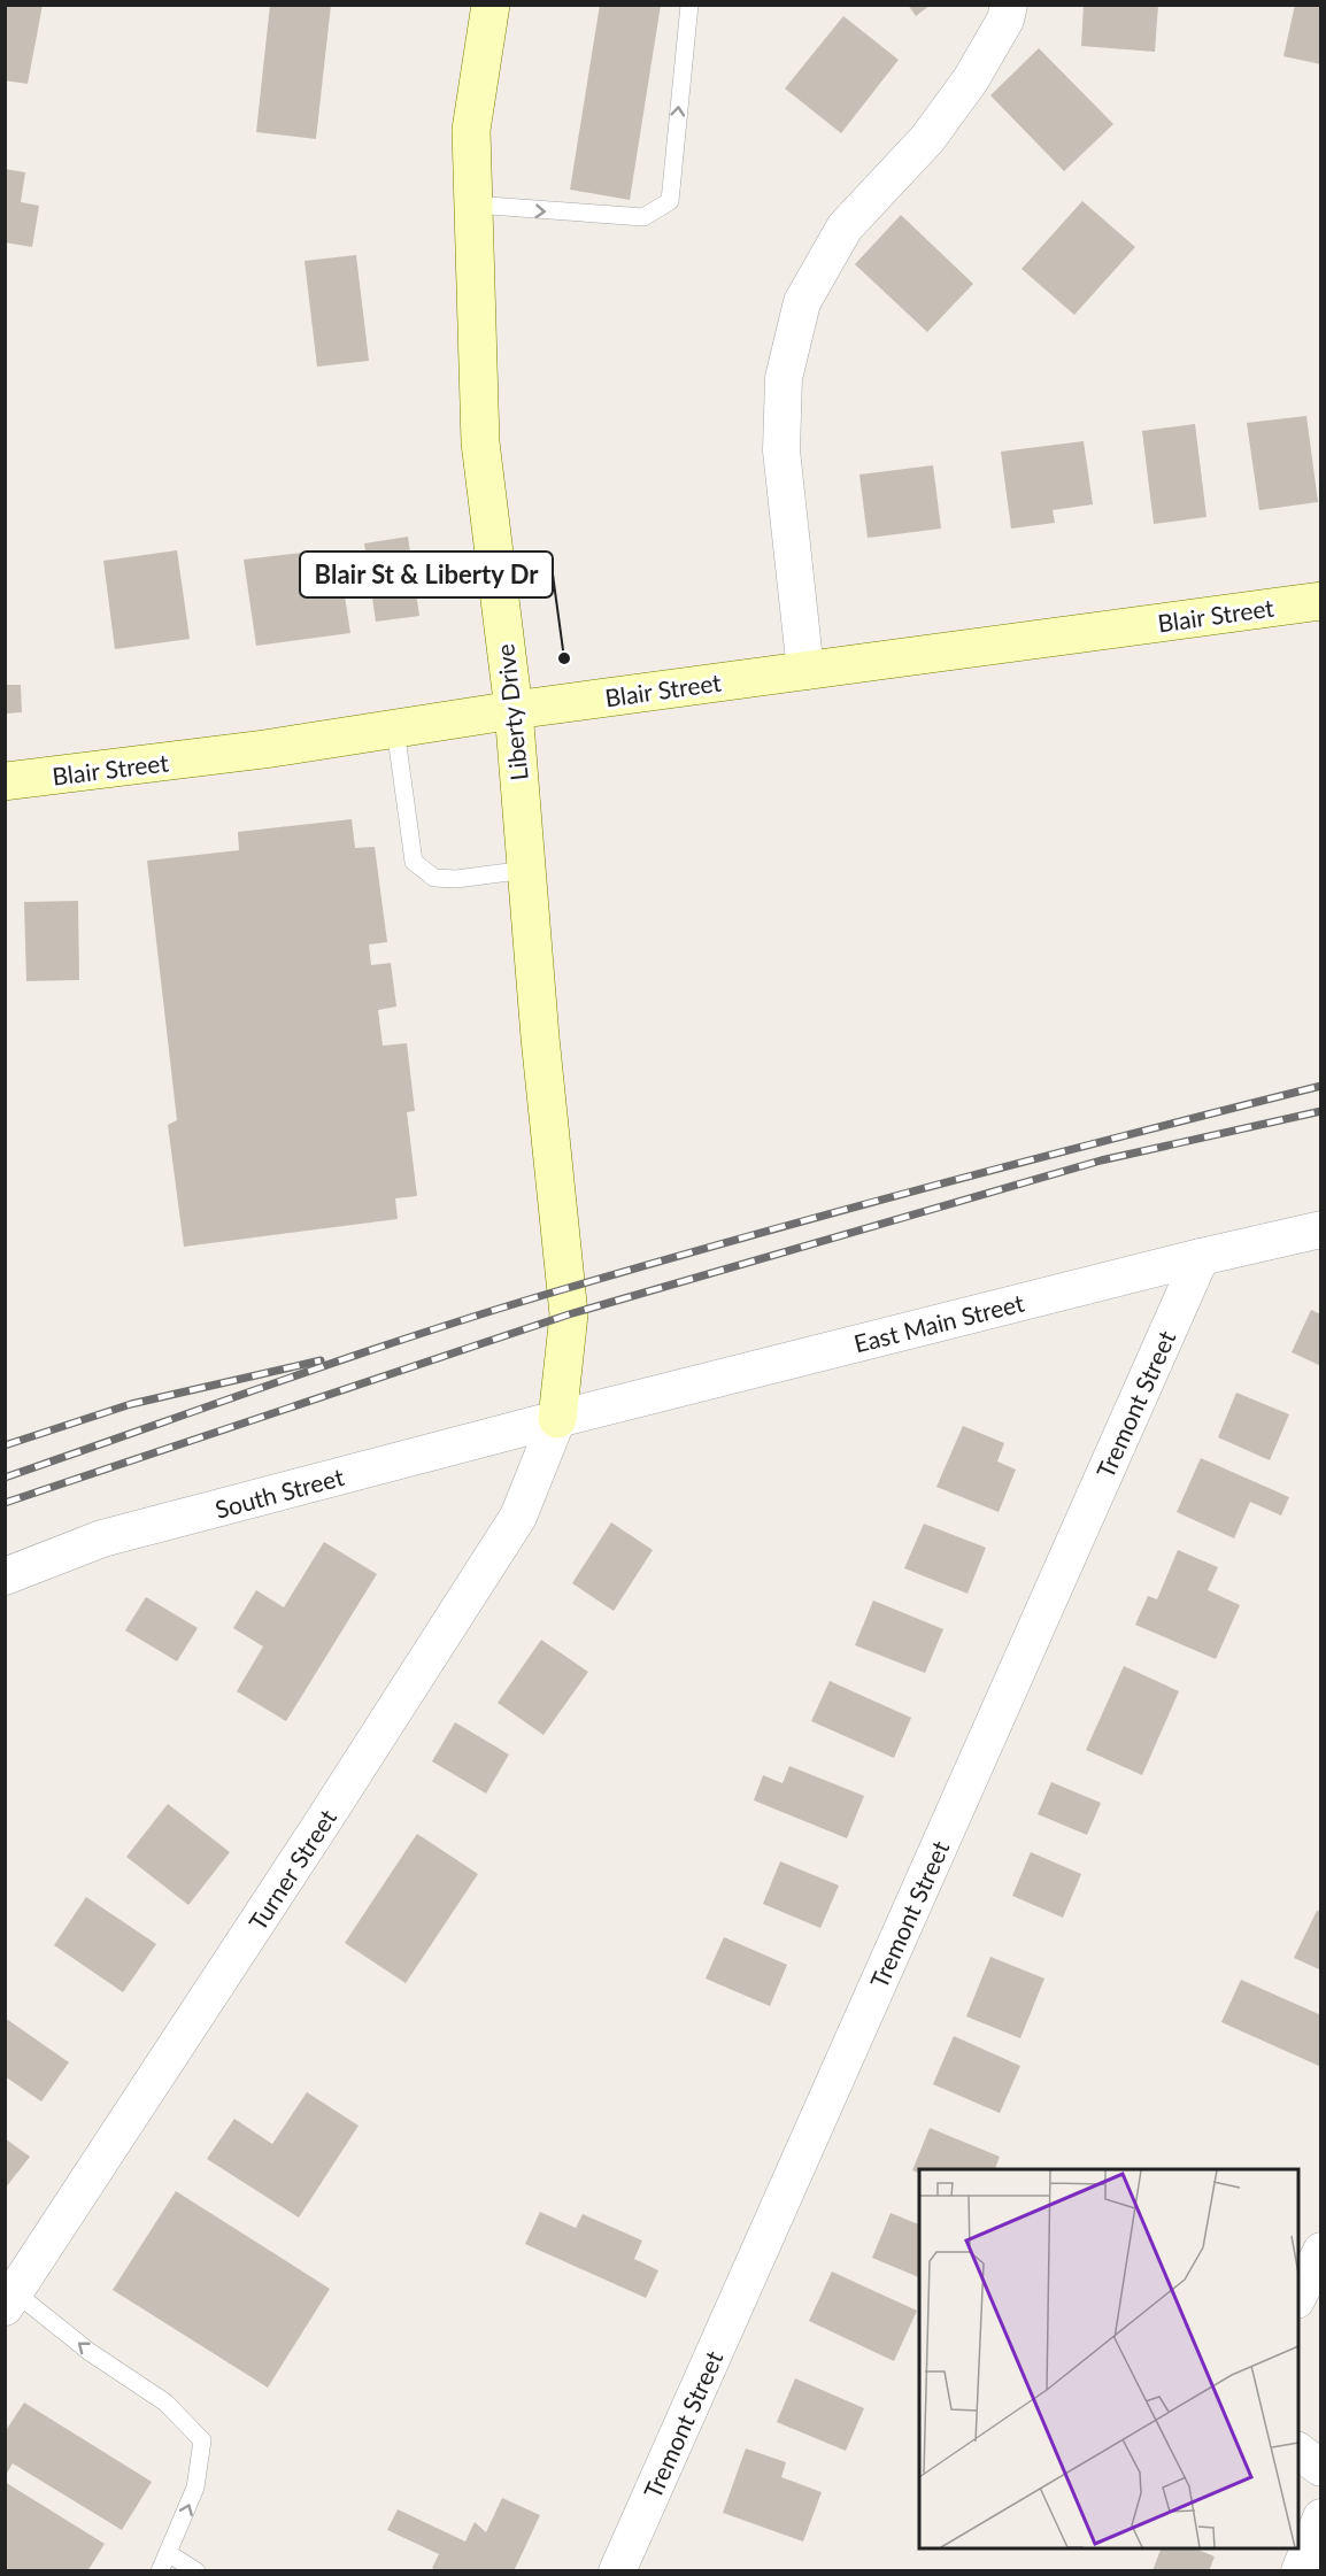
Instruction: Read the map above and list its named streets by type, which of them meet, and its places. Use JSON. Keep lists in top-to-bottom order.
{
  "streets": {
    "street": [
      "Blair Street",
      "Liberty Drive",
      "East Main Street",
      "Tremont Street",
      "South Street",
      "Turner Street"
    ]
  },
  "crossings": [
    ["Blair Street", "Liberty Drive"],
    ["Liberty Drive", "East Main Street"],
    ["Liberty Drive", "South Street"],
    ["Liberty Drive", "Turner Street"],
    ["East Main Street", "Tremont Street"],
    ["East Main Street", "South Street"],
    ["East Main Street", "Turner Street"],
    ["South Street", "Turner Street"]
  ],
  "places": ["Blair St & Liberty Dr"]
}
